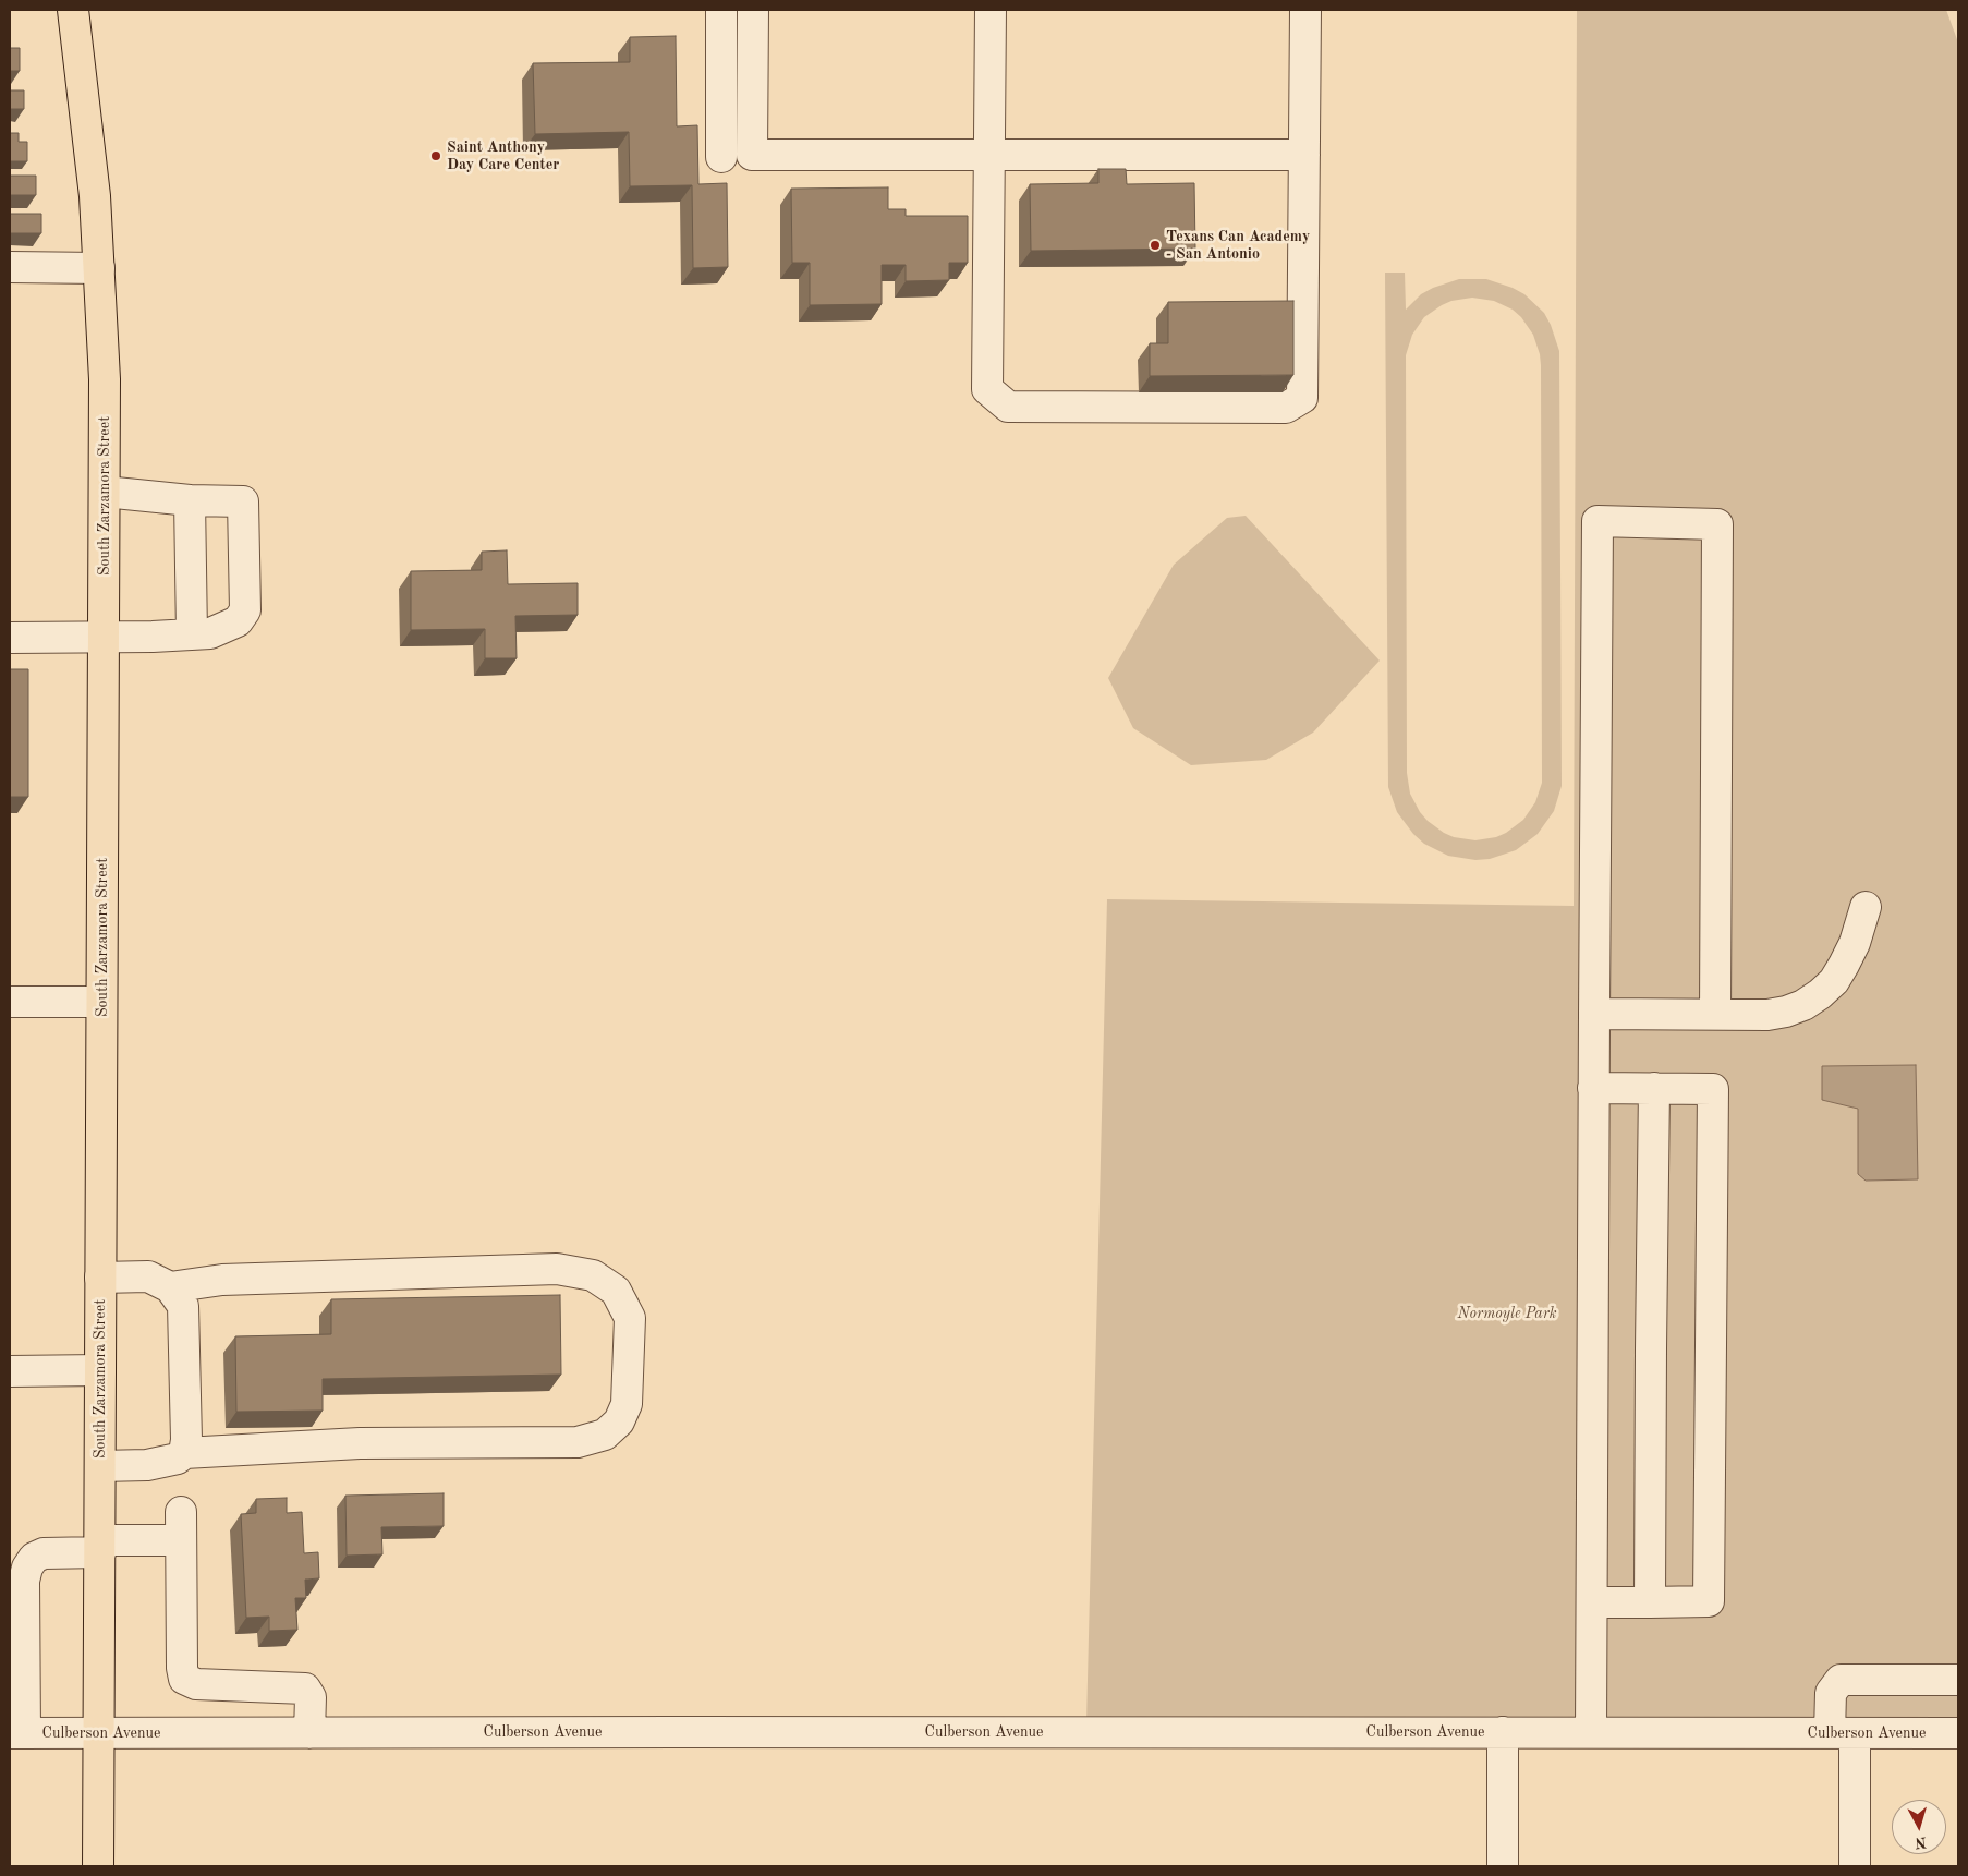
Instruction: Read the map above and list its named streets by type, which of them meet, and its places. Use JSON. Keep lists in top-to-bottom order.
{
  "streets": {
    "main road": ["South Zarzamora Street"],
    "street": ["Culberson Avenue"]
  },
  "crossings": [
    ["South Zarzamora Street", "Culberson Avenue"]
  ],
  "parks": ["Normoyle Park"],
  "places": ["Saint Anthony Day Care Center", "Texans Can Academy - San Antonio"],
  "north": "bottom"
}
